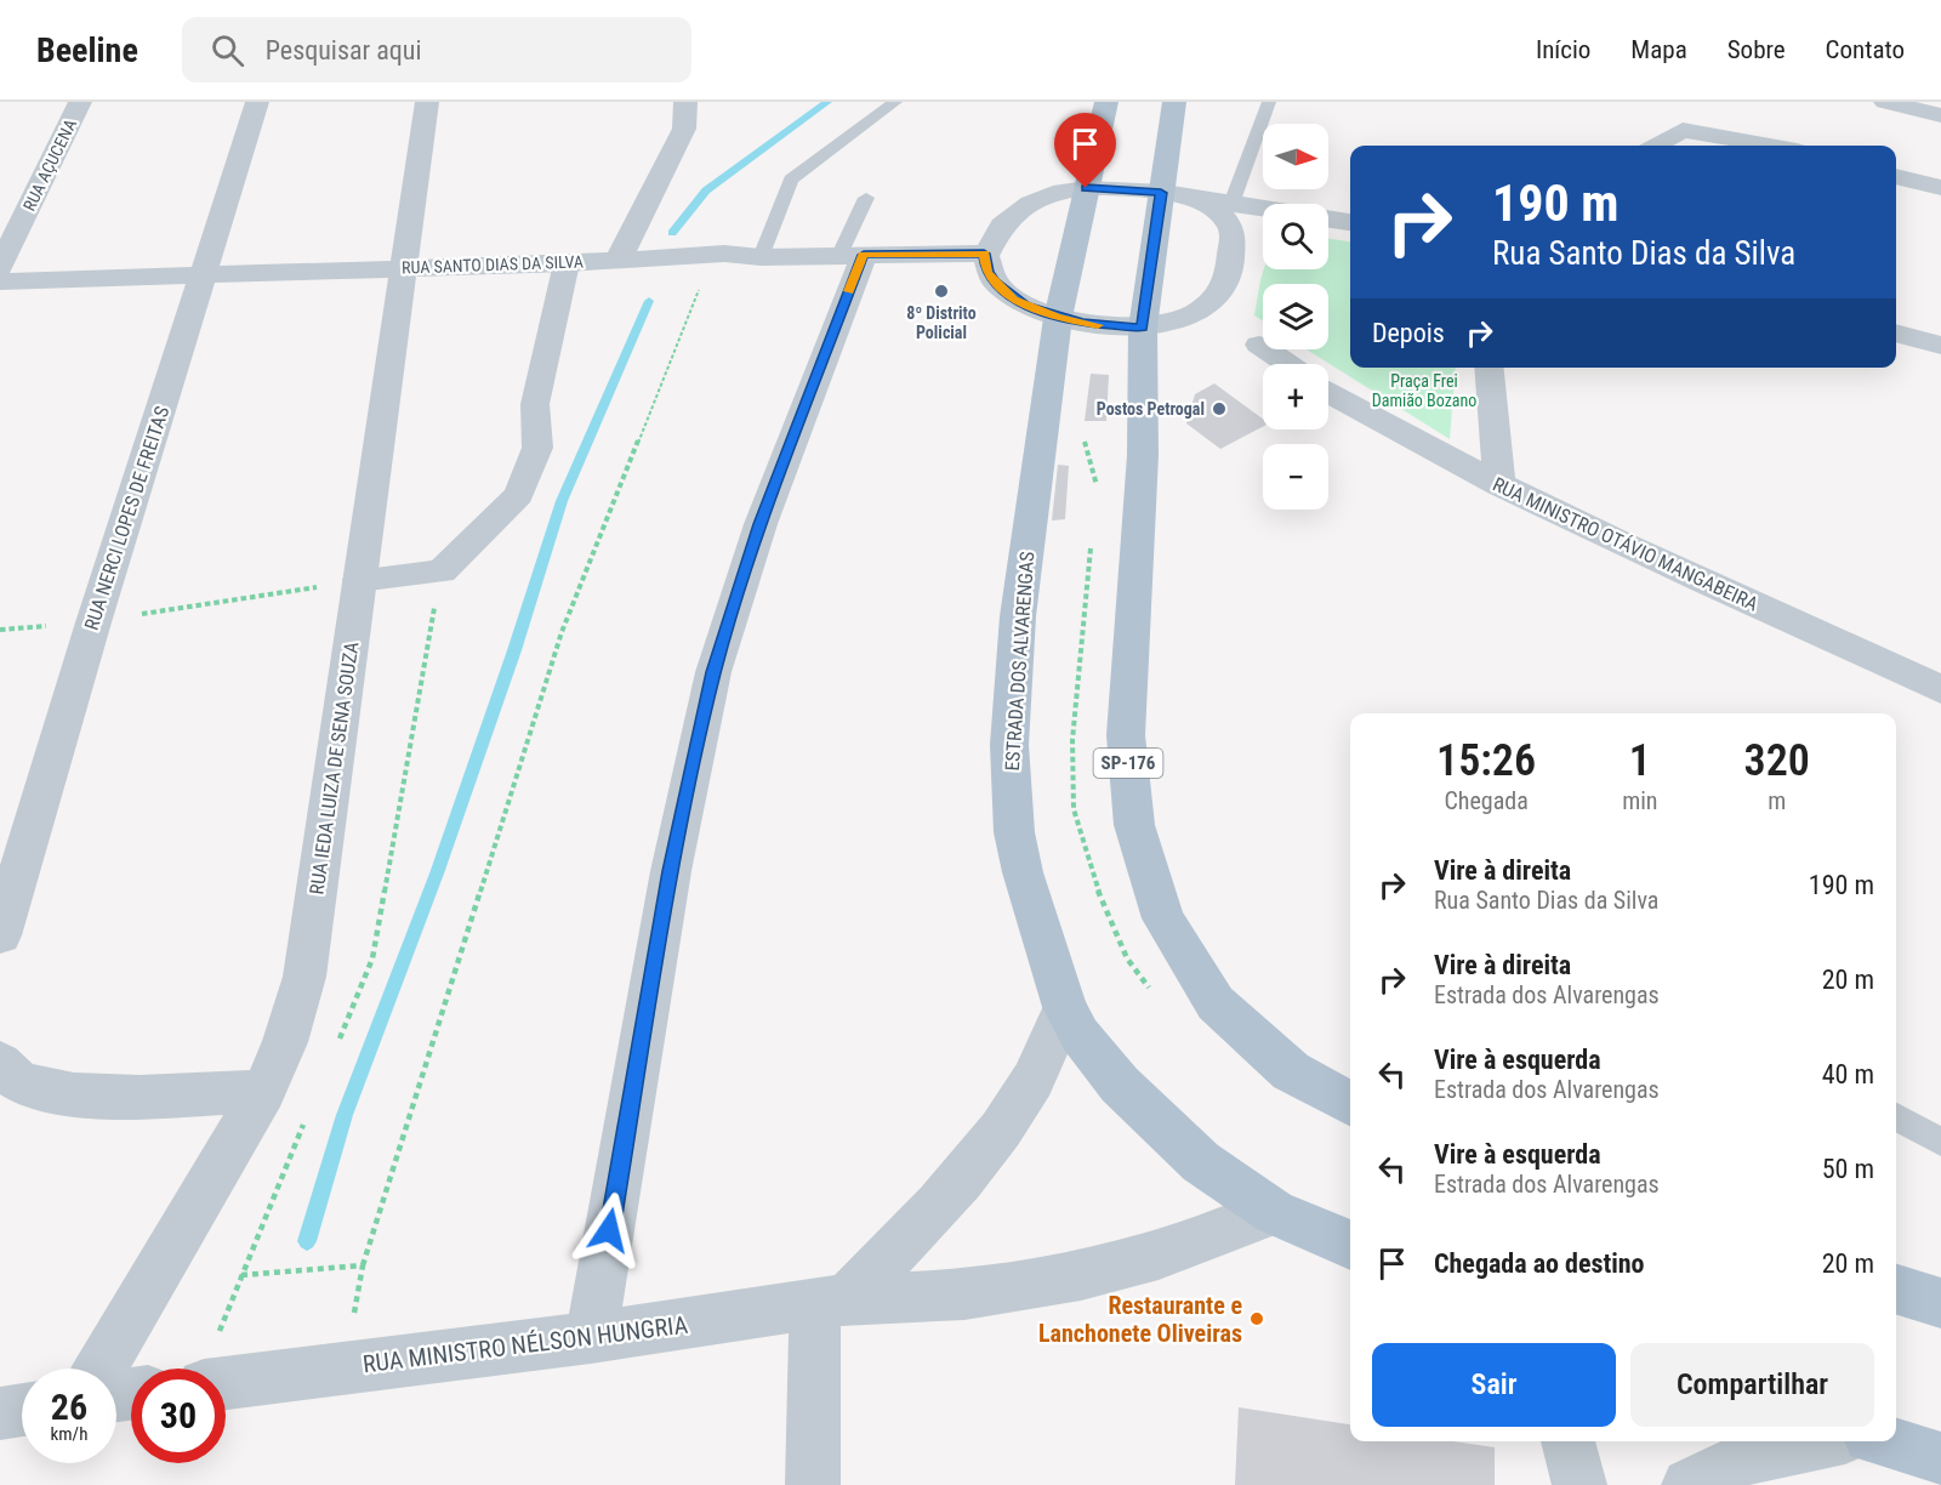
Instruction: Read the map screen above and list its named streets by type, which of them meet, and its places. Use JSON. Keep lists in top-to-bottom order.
{
  "streets": {
    "main road": ["ESTRADA DOS ALVARENGAS", "SP-176"],
    "street": [
      "RUA AÇUCENA",
      "RUA SANTO DIAS DA SILVA",
      "RUA NERCI LOPES DE FREITAS",
      "RUA MINISTRO OTÁVIO MANGABEIRA",
      "RUA IEDA LUIZA DE SENA SOUZA",
      "RUA MINISTRO NÉLSON HUNGRIA"
    ]
  },
  "crossings": [
    ["RUA SANTO DIAS DA SILVA", "RUA NERCI LOPES DE FREITAS"],
    ["RUA SANTO DIAS DA SILVA", "RUA IEDA LUIZA DE SENA SOUZA"],
    ["ESTRADA DOS ALVARENGAS", "RUA MINISTRO NÉLSON HUNGRIA"]
  ],
  "parks": ["Praça Frei Damião Bozano"],
  "places": ["8º Distrito Policial", "Postos Petrogal", "Restaurante e Lanchonete Oliveiras"],
  "north": "right",
  "page": {
    "header": "Beeline",
    "search": "Pesquisar aqui",
    "nav": [
      "Início",
      "Mapa",
      "Sobre",
      "Contato"
    ],
    "map_buttons": ["+", "−"],
    "turn": ["190 m", "Rua Santo Dias da Silva"],
    "then": "Depois",
    "eta": [
      "15:26",
      "Chegada",
      "1",
      "min",
      "320",
      "m"
    ],
    "list": [
      {
        "name": "Vire à direita",
        "note": "Rua Santo Dias da Silva",
        "value": "190 m"
      },
      {
        "name": "Vire à direita",
        "note": "Estrada dos Alvarengas",
        "value": "20 m"
      },
      {
        "name": "Vire à esquerda",
        "note": "Estrada dos Alvarengas",
        "value": "40 m"
      },
      {
        "name": "Vire à esquerda",
        "note": "Estrada dos Alvarengas",
        "value": "50 m"
      },
      {
        "name": "Chegada ao destino",
        "value": "20 m"
      }
    ],
    "buttons": ["Sair", "Compartilhar"],
    "speed": "26 km/h",
    "limit": "30"
  }
}
